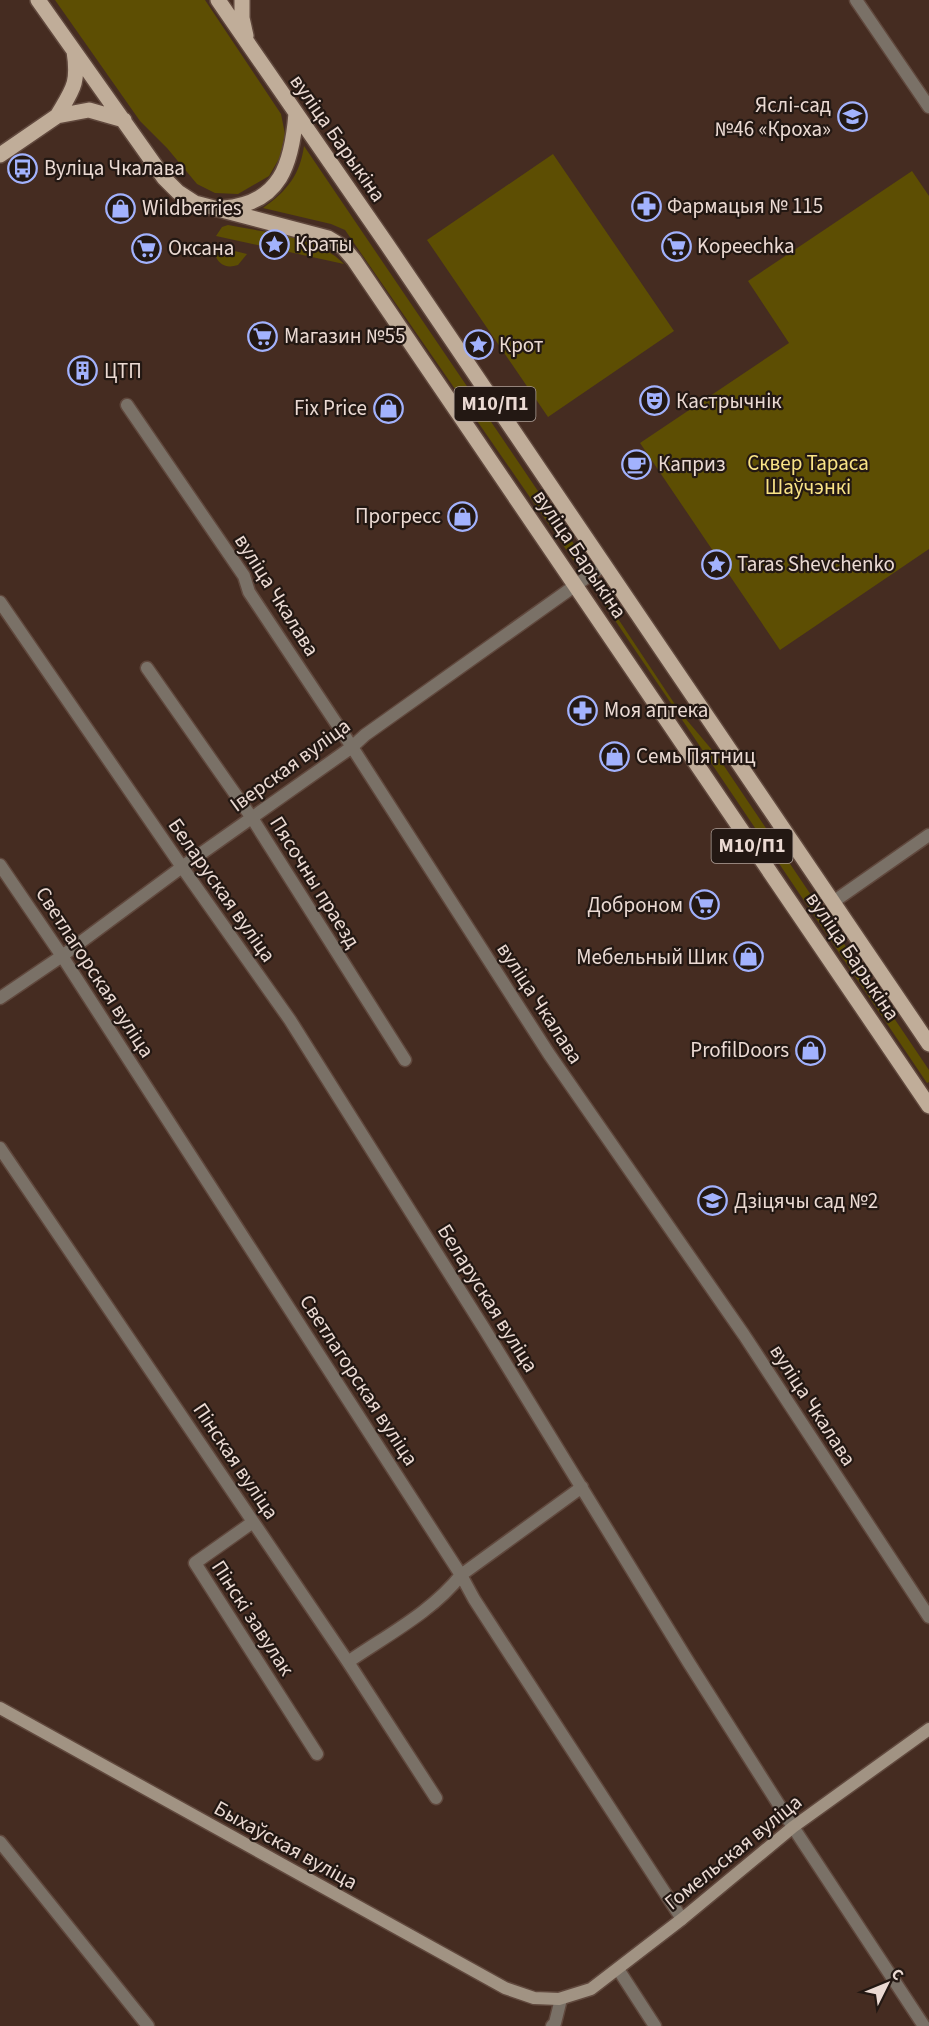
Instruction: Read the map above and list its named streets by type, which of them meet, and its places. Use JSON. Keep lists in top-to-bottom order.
{
  "streets": {
    "main road": [
      "вуліца Барыкіна",
      "М10/П1",
      "Быхаўская вуліца",
      "Гомельская вуліца"
    ],
    "street": [
      "вуліца Чкалава",
      "Іверская вуліца",
      "Пясочны праезд",
      "Беларуская вуліца",
      "Светлагорская вуліца",
      "Пінская вуліца",
      "Пінскі завулак"
    ]
  },
  "crossings": [
    ["вуліца Барыкіна", "М10/П1"],
    ["вуліца Барыкіна", "Іверская вуліца"],
    ["вуліца Чкалава", "Іверская вуліца"],
    ["Іверская вуліца", "Пясочны праезд"],
    ["Іверская вуліца", "Беларуская вуліца"],
    ["Іверская вуліца", "Светлагорская вуліца"],
    ["Беларуская вуліца", "Гомельская вуліца"],
    ["Светлагорская вуліца", "Гомельская вуліца"],
    ["Пінская вуліца", "Пінскі завулак"],
    ["Быхаўская вуліца", "Гомельская вуліца"]
  ],
  "parks": ["Сквер Тараса Шаўчэнкі"],
  "places": {
    "school or university": ["Яслі-сад №46 «Кроха»", "Дзіцячы сад №2"],
    "bus stop": ["Вуліца Чкалава"],
    "pharmacy": ["Фармацыя № 115", "Моя аптека"],
    "shop": [
      "Wildberries",
      "Fix Price",
      "Прогресс",
      "Семь Пятниц",
      "Мебельный Шик",
      "ProfilDoors"
    ],
    "place": ["Краты", "Крот", "Taras Shevchenko"],
    "supermarket": [
      "Kopeechka",
      "Оксана",
      "Магазин №55",
      "Доброном"
    ],
    "building": ["ЦТП"],
    "theatre": ["Кастрычнік"],
    "cafe": ["Каприз"]
  },
  "north": "top right"
}
